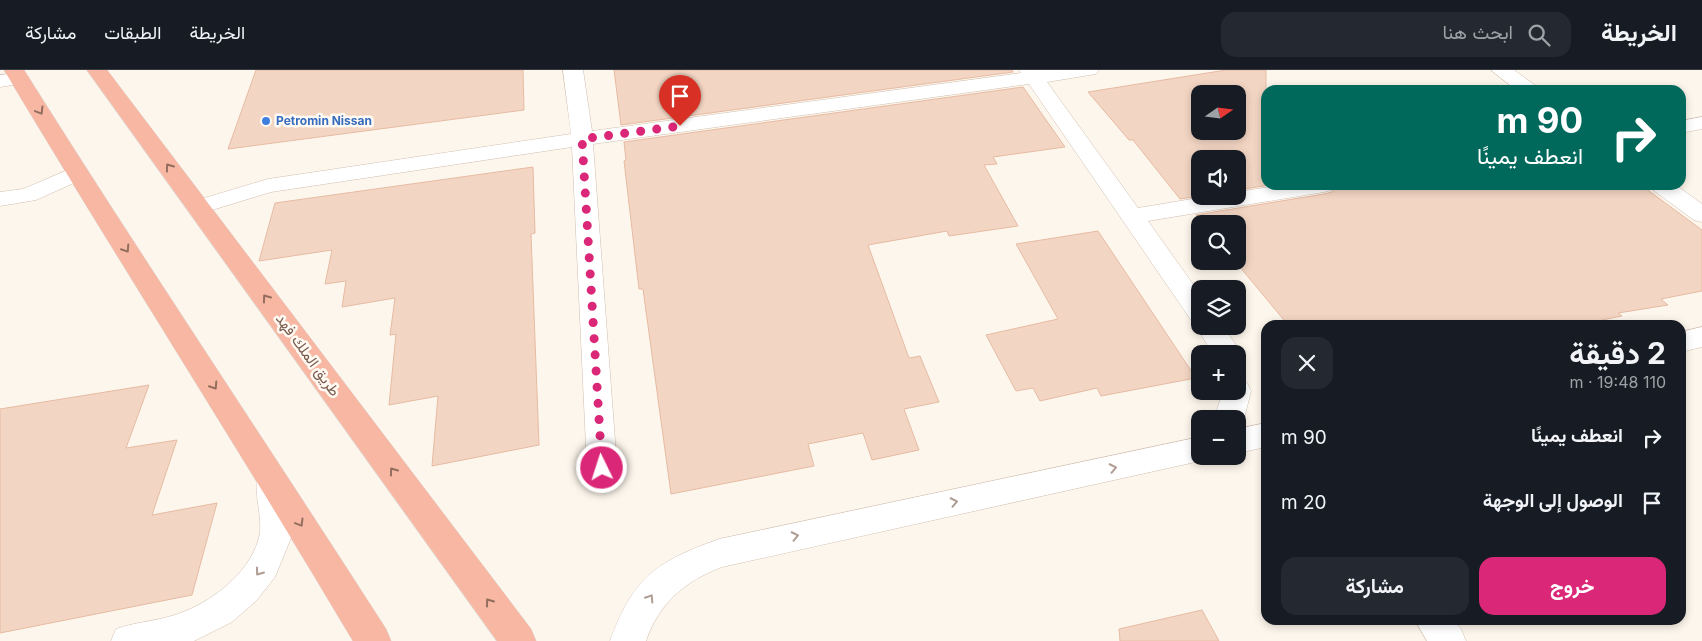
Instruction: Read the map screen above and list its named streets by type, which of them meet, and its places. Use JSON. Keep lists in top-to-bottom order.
{
  "streets": {
    "highway": ["طريق الملك فهد"]
  },
  "places": ["Petromin Nissan"],
  "north": "right",
  "page": {
    "header": "الخريطة",
    "search": "ابحث هنا",
    "nav": ["الخريطة", "الطبقات", "مشاركة"],
    "map_buttons": ["+", "−"],
    "turn": ["90 m", "انعطف يمينًا"],
    "heading": ["2 دقيقة", "110 m · 19:48"],
    "list": [
      {
        "name": "انعطف يمينًا",
        "value": "90 m"
      },
      {
        "name": "الوصول إلى الوجهة",
        "value": "20 m"
      }
    ],
    "buttons": ["خروج", "مشاركة"]
  }
}
